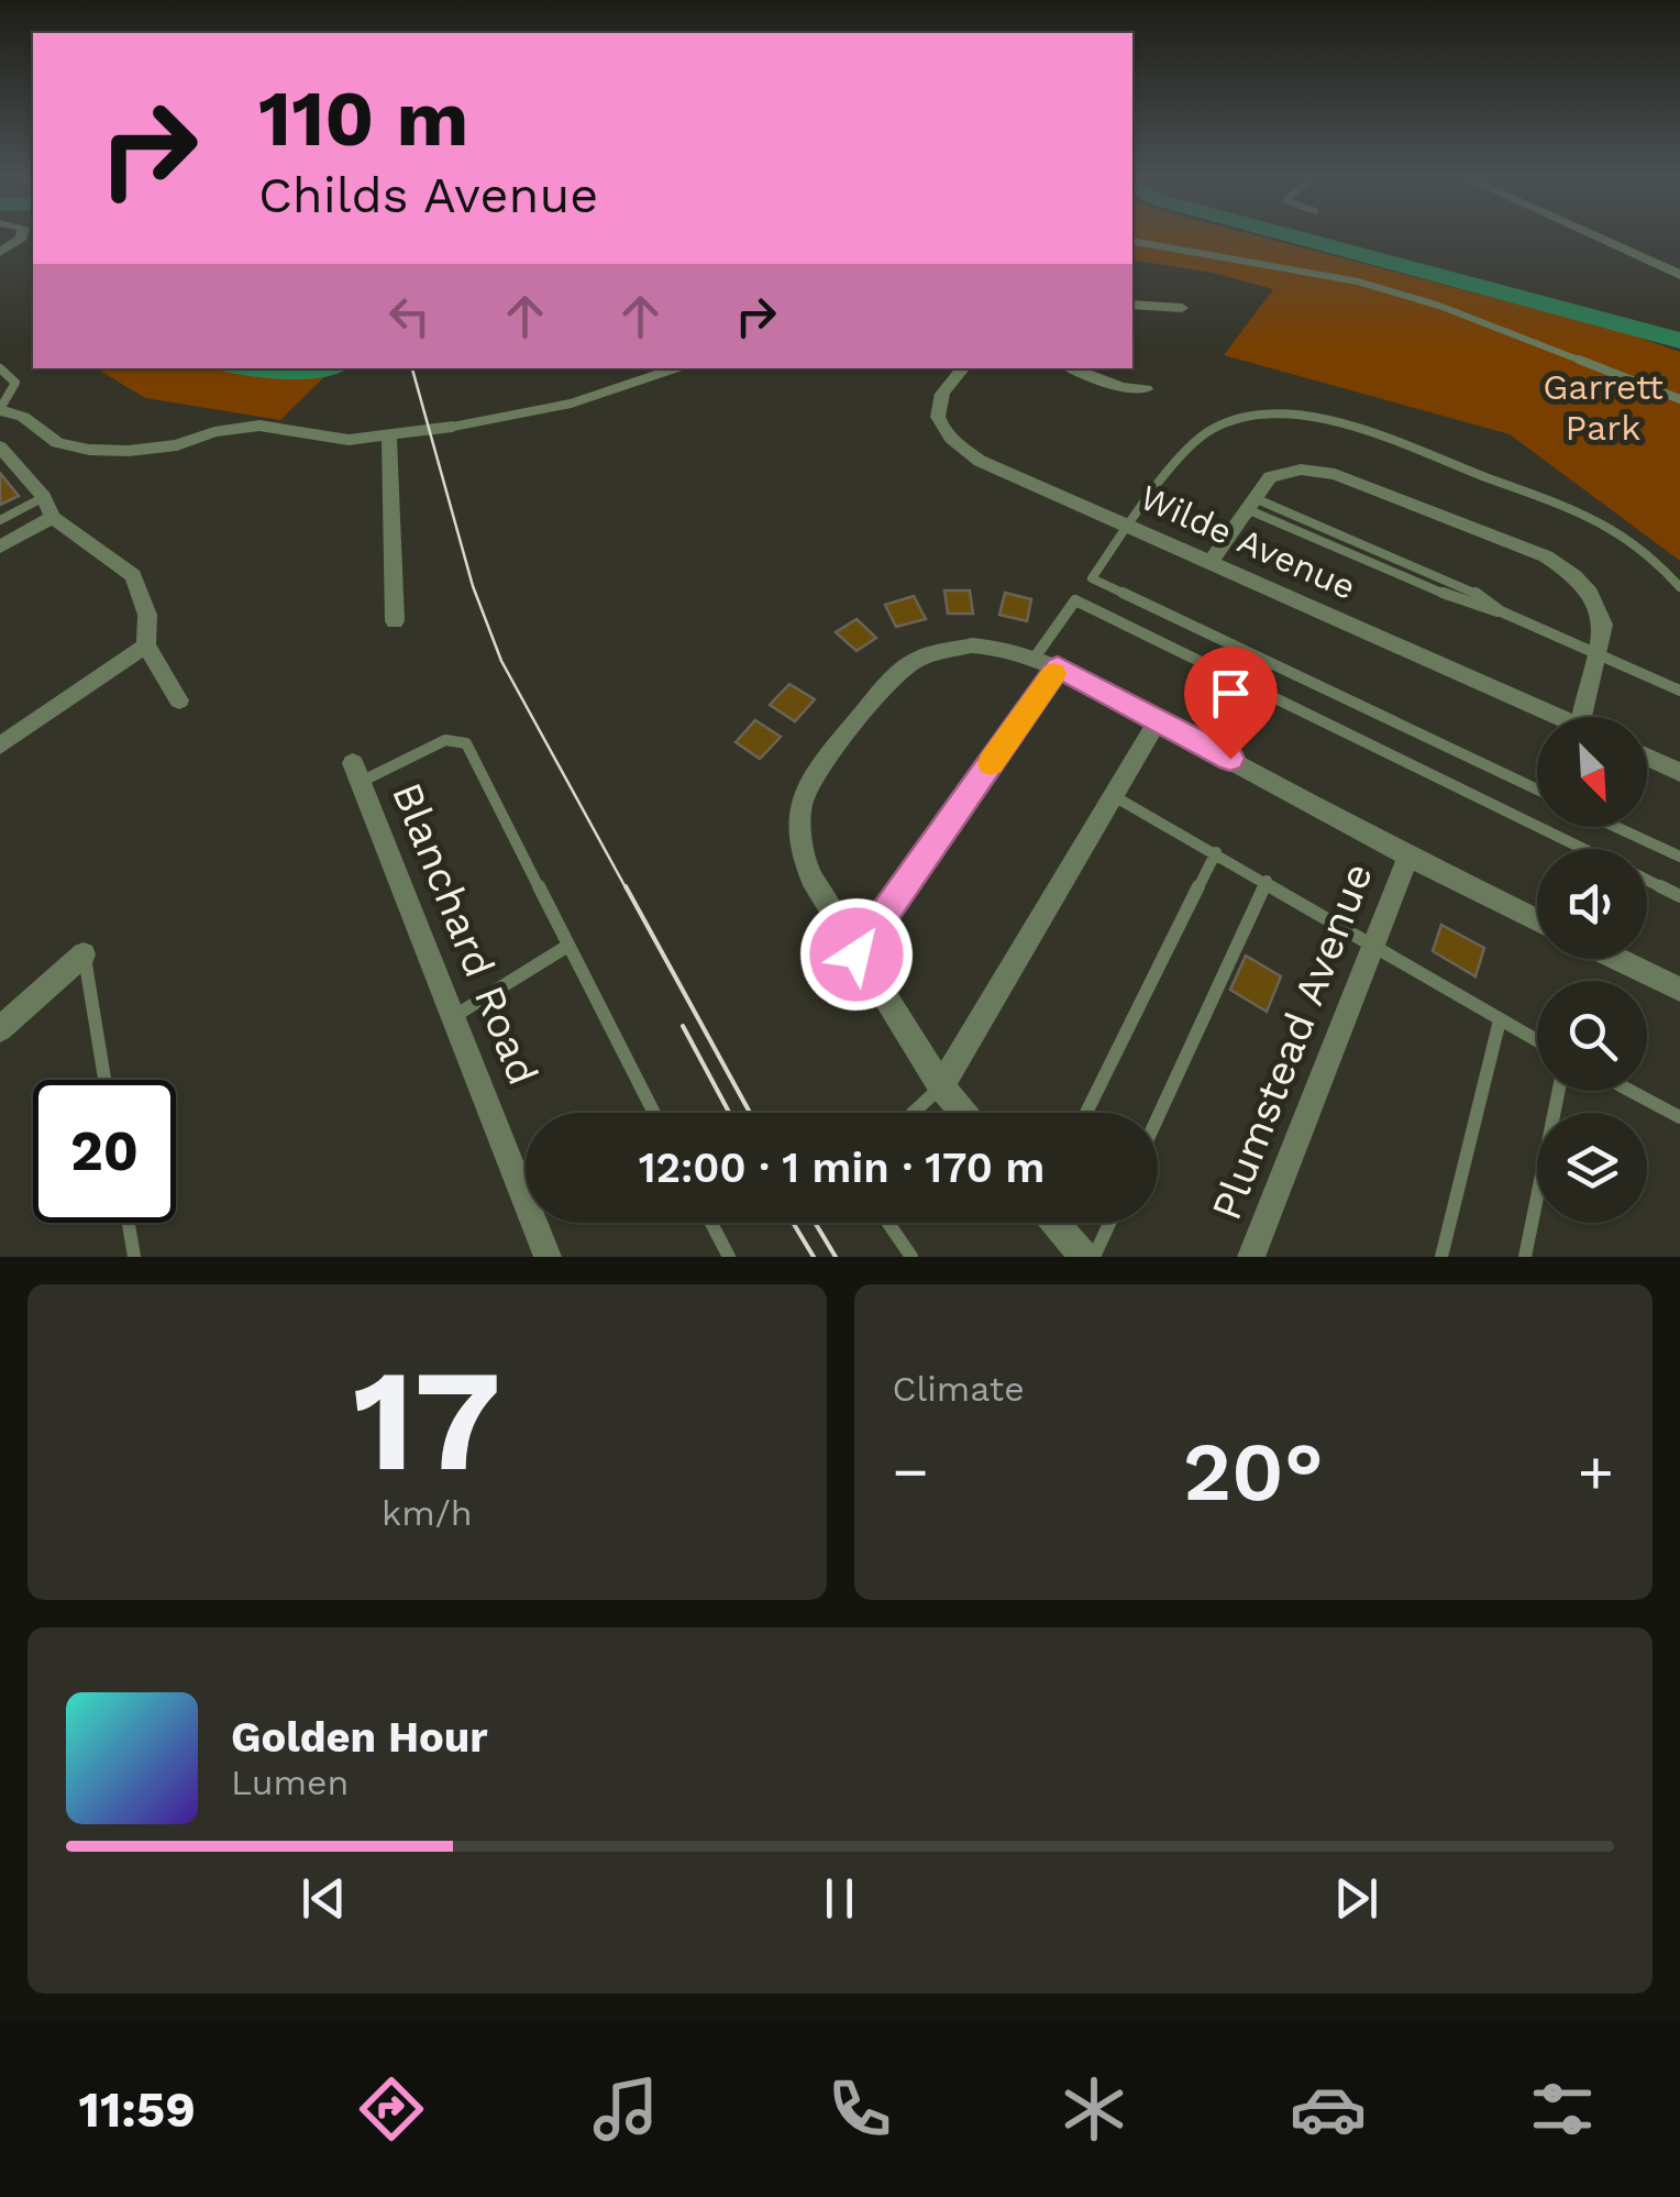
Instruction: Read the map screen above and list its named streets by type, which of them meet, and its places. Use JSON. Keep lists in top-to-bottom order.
{
  "streets": {
    "street": ["Wilde Avenue", "Blanchard Road", "Plumstead Avenue"]
  },
  "parks": ["Garrett Park"],
  "north": "bottom right",
  "page": {
    "turn": ["110 m", "Childs Avenue"],
    "limit": "20",
    "trip": "12:00 · 1 min · 170 m",
    "tile": [
      ["17", "km/h"],
      "Climate"
    ],
    "heat": ["−", "20°", "+"],
    "song": ["Golden Hour", "Lumen"],
    "tabs": "11:59"
  }
}
